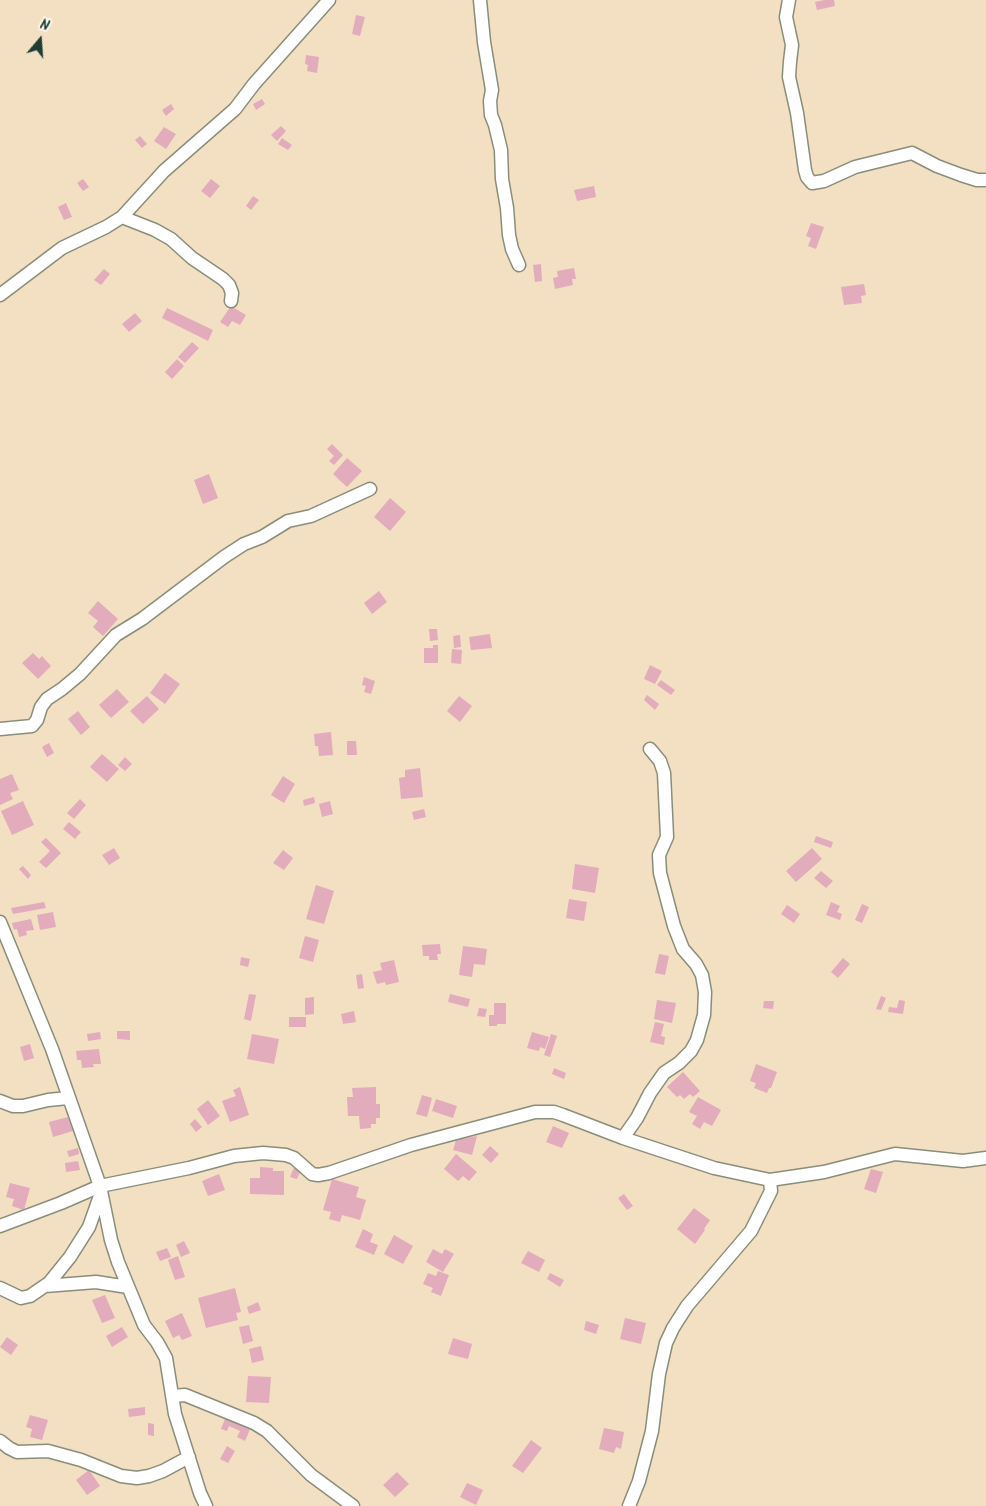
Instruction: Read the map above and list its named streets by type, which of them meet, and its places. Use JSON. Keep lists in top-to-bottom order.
{
  "north": "top"
}
